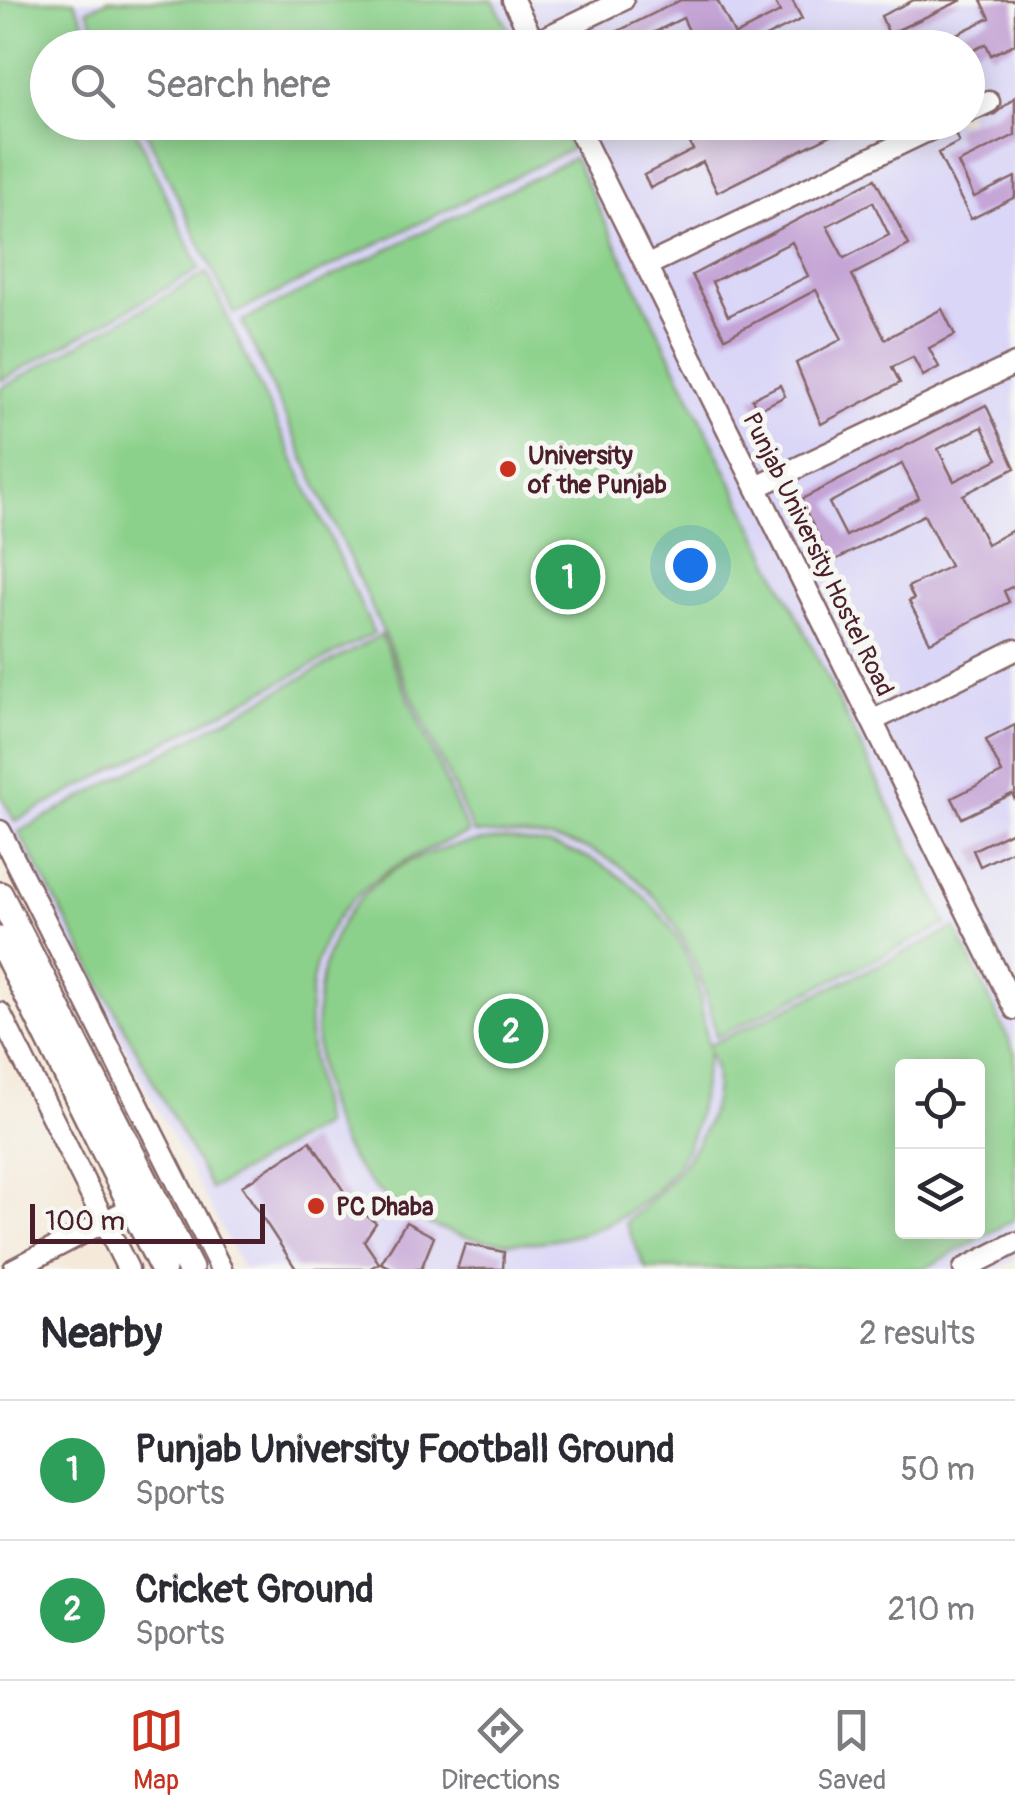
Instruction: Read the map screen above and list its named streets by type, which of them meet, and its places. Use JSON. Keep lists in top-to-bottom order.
{
  "streets": {
    "street": ["Punjab University Hostel Road"]
  },
  "places": ["University of the Punjab", "PC Dhaba"],
  "scale_bar": "100 m",
  "page": {
    "search": "Search here",
    "pins": ["1", "2"],
    "scale": "100 m",
    "heading": ["Nearby", "2 results"],
    "list": [
      {
        "mark": "1",
        "name": "Punjab University Football Ground",
        "note": "Sports",
        "value": "50 m"
      },
      {
        "mark": "2",
        "name": "Cricket Ground",
        "note": "Sports",
        "value": "210 m"
      }
    ],
    "nav": ["Map", "Directions", "Saved"]
  }
}
